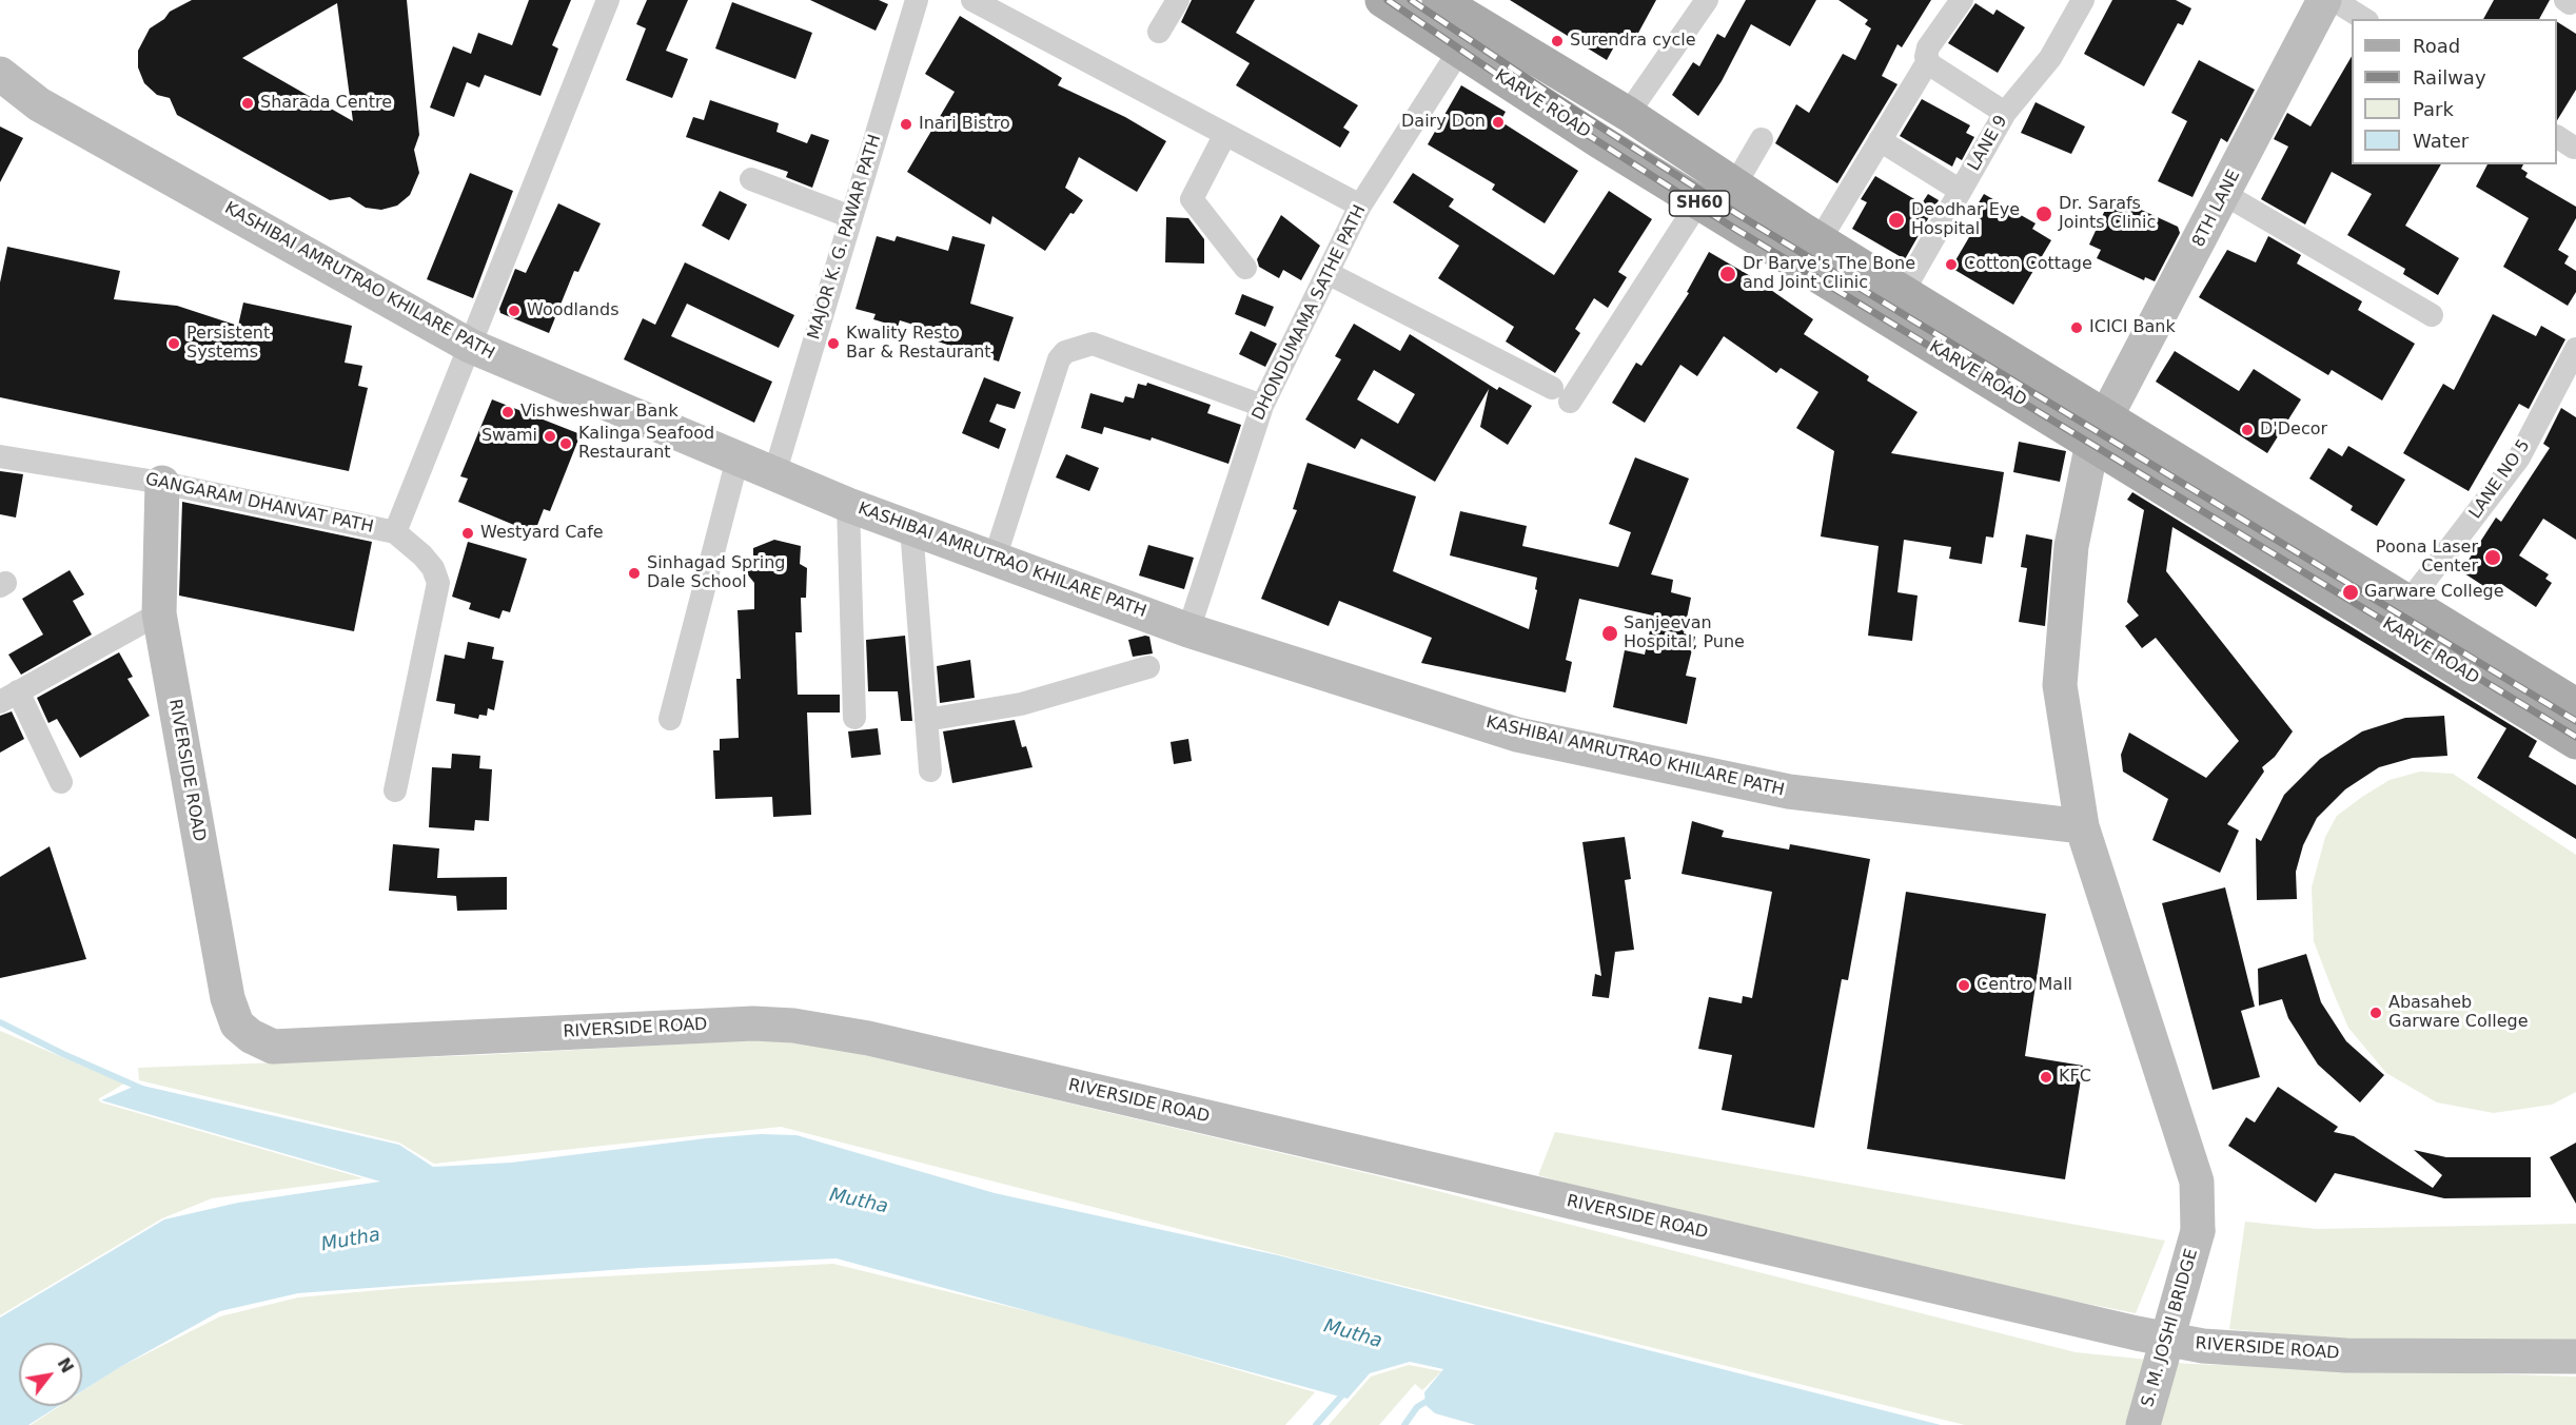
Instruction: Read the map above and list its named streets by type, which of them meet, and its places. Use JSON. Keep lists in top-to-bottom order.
{
  "streets": {
    "main road": ["KARVE ROAD", "SH60"],
    "street": [
      "LANE 9",
      "8TH LANE",
      "MAJOR K. G. PAWAR PATH",
      "KASHIBAI AMRUTRAO KHILARE PATH",
      "DHONDUMAMA SATHE PATH",
      "LANE NO 5",
      "GANGARAM DHANVAT PATH",
      "RIVERSIDE ROAD",
      "S. M. JOSHI BRIDGE"
    ]
  },
  "crossings": [
    ["KARVE ROAD", "LANE 9"],
    ["KARVE ROAD", "8TH LANE"],
    ["KARVE ROAD", "DHONDUMAMA SATHE PATH"],
    ["KARVE ROAD", "LANE NO 5"],
    ["8TH LANE", "KASHIBAI AMRUTRAO KHILARE PATH"],
    ["8TH LANE", "S. M. JOSHI BRIDGE"],
    ["MAJOR K. G. PAWAR PATH", "KASHIBAI AMRUTRAO KHILARE PATH"],
    ["KASHIBAI AMRUTRAO KHILARE PATH", "DHONDUMAMA SATHE PATH"],
    ["KASHIBAI AMRUTRAO KHILARE PATH", "GANGARAM DHANVAT PATH"],
    ["KASHIBAI AMRUTRAO KHILARE PATH", "S. M. JOSHI BRIDGE"],
    ["GANGARAM DHANVAT PATH", "RIVERSIDE ROAD"]
  ],
  "water": ["Mutha"],
  "places": [
    "Surendra cycle",
    "Sharada Centre",
    "Dairy Don",
    "Inari Bistro",
    "Dr. Sarafs Joints Clinic",
    "Deodhar Eye Hospital",
    "Cotton Cottage",
    "Dr Barve's The Bone and Joint Clinic",
    "Woodlands",
    "ICICI Bank",
    "Persistent Systems",
    "Kwality Resto Bar & Restaurant",
    "Vishweshwar Bank",
    "D'Decor",
    "Swami",
    "Kalinga Seafood Restaurant",
    "Westyard Cafe",
    "Poona Laser Center",
    "Sinhagad Spring Dale School",
    "Garware College",
    "Sanjeevan Hospital, Pune",
    "Centro Mall",
    "Abasaheb Garware College",
    "KFC"
  ],
  "legend": [
    "Road",
    "Railway",
    "Park",
    "Water"
  ],
  "north": "top right"
}
